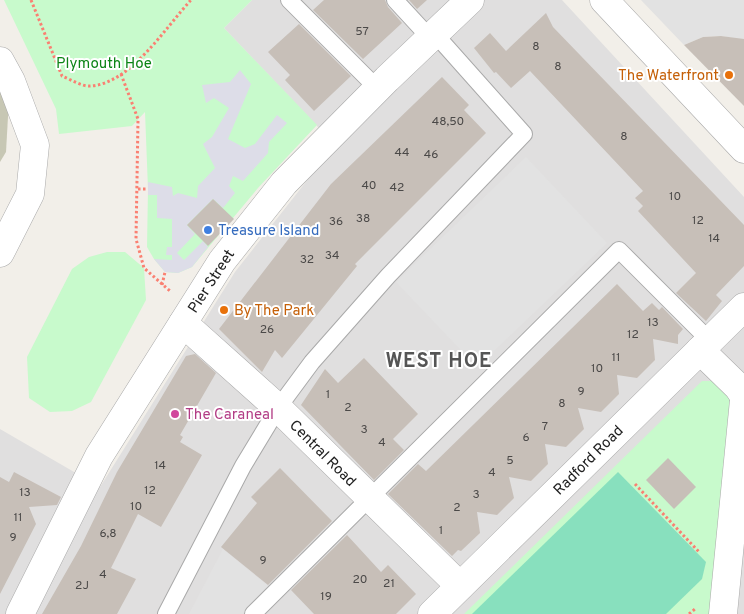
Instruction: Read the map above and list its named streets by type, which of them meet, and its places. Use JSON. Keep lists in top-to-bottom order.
{
  "streets": {
    "street": ["Pier Street", "Central Road", "Radford Road"]
  },
  "crossings": [
    ["Pier Street", "Central Road"],
    ["Central Road", "Radford Road"]
  ],
  "districts": ["WEST HOE"],
  "parks": ["Plymouth Hoe"],
  "places": [
    "The Waterfront",
    "Treasure Island",
    "By The Park",
    "The Caraneal"
  ],
  "house_numbers": [
    "57",
    "8",
    "8",
    "48,50",
    "8",
    "44",
    "46",
    "40",
    "42",
    "10",
    "38",
    "12",
    "36",
    "14",
    "34",
    "32",
    "13",
    "26",
    "12",
    "11",
    "10",
    "9",
    "1",
    "8",
    "2",
    "7",
    "3",
    "6",
    "4",
    "5",
    "14",
    "4",
    "12",
    "13",
    "3",
    "10",
    "2",
    "11",
    "1",
    "6,8",
    "9",
    "9",
    "4",
    "20",
    "21",
    "2J",
    "19"
  ]
}
